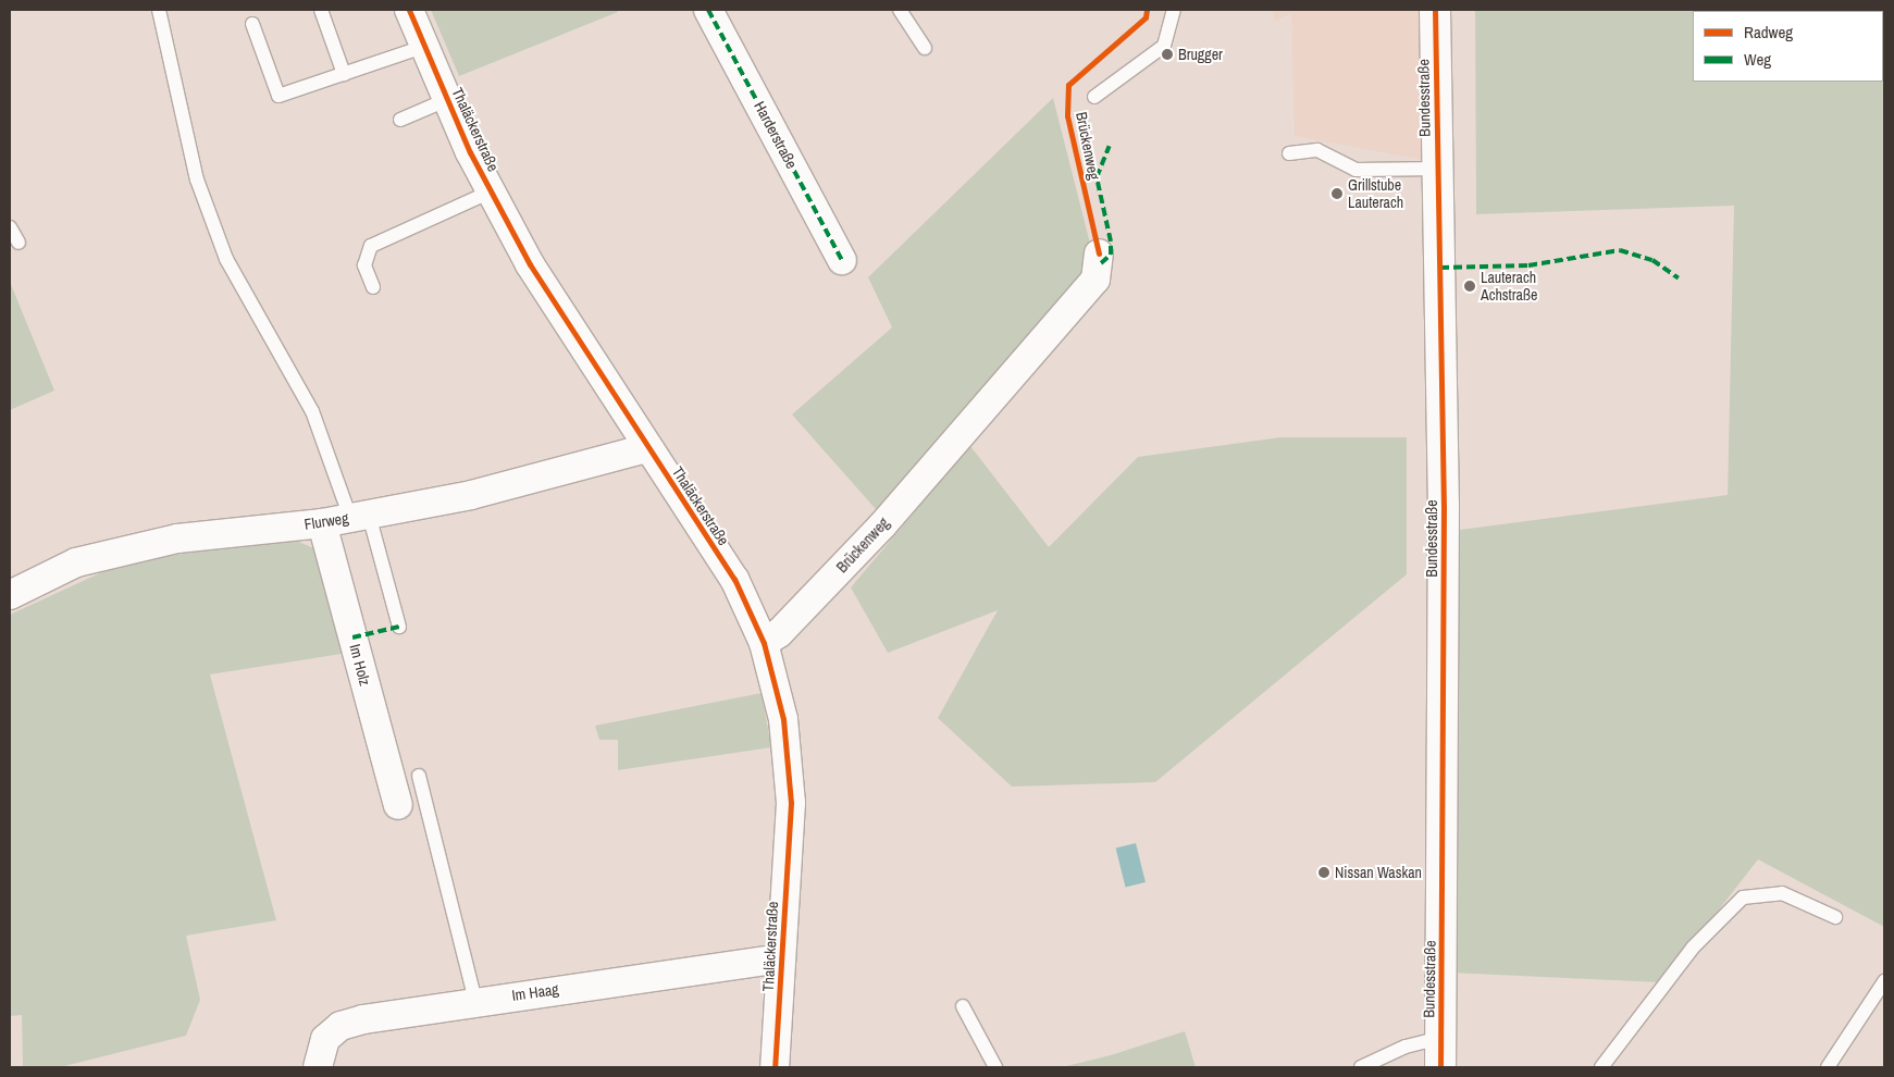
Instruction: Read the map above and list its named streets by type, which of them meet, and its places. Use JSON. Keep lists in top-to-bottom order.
{
  "streets": {
    "main road": ["Bundesstraße"],
    "street": [
      "Thaläckerstraße",
      "Harderstraße",
      "Brückenweg",
      "Flurweg",
      "Im Holz",
      "Im Haag"
    ]
  },
  "crossings": [
    ["Thaläckerstraße", "Brückenweg"],
    ["Thaläckerstraße", "Flurweg"],
    ["Thaläckerstraße", "Im Haag"],
    ["Flurweg", "Im Holz"]
  ],
  "places": [
    "Brugger",
    "Grillstube Lauterach",
    "Lauterach Achstraße",
    "Nissan Waskan"
  ],
  "legend": ["Radweg", "Weg"]
}
